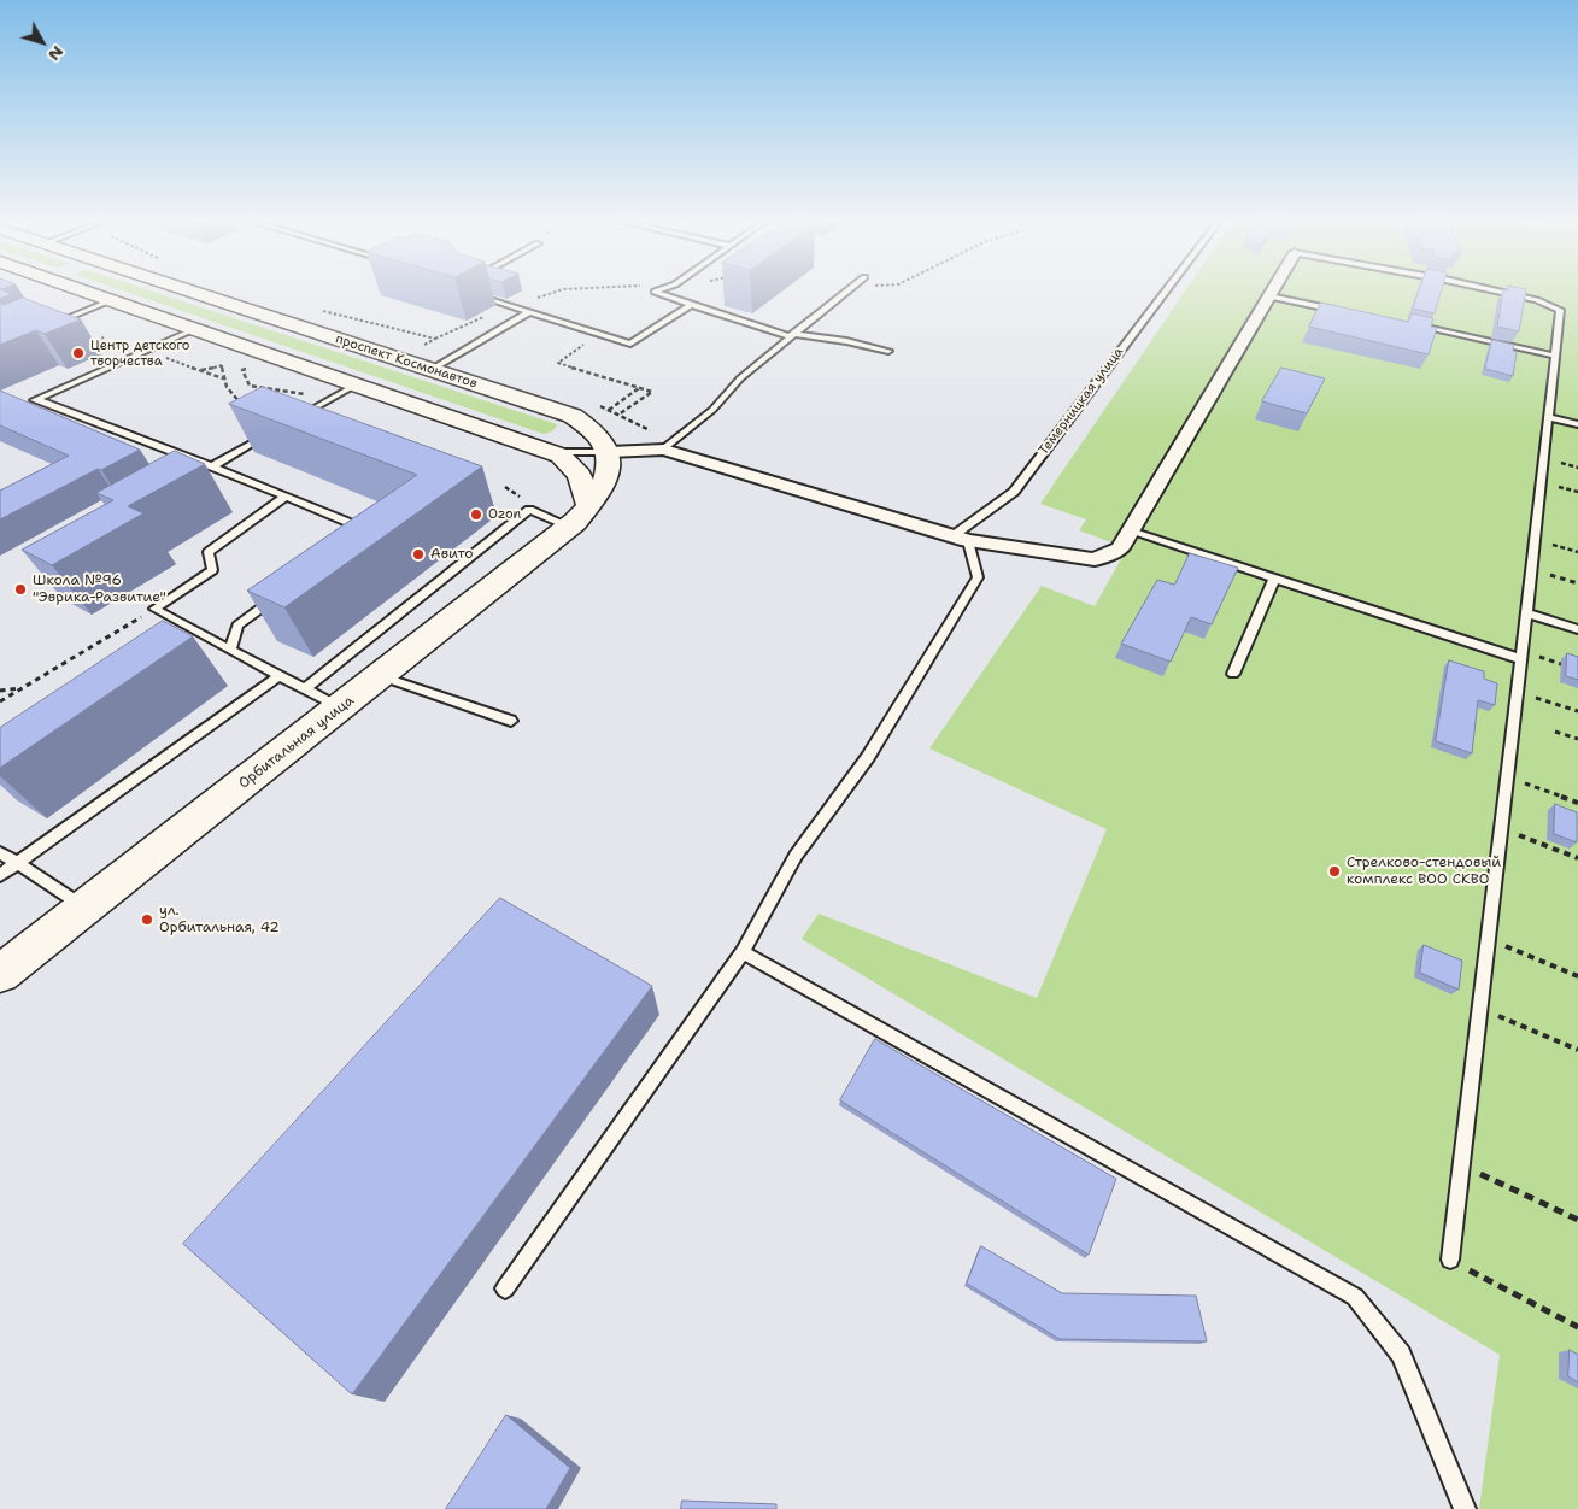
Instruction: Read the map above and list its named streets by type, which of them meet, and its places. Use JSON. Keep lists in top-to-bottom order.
{
  "streets": {
    "main road": ["проспект Космонавтов", "Орбитальная улица"],
    "lane": ["Темерницкая улица"]
  },
  "places": [
    "Центр детского творчества",
    "Ozon",
    "Авито",
    "Школа №96 \"Эврика-Развитие\"",
    "Стрелково-стендовый комплекс ВОО СКВО",
    "ул. Орбитальная, 42"
  ],
  "north": "bottom right"
}
